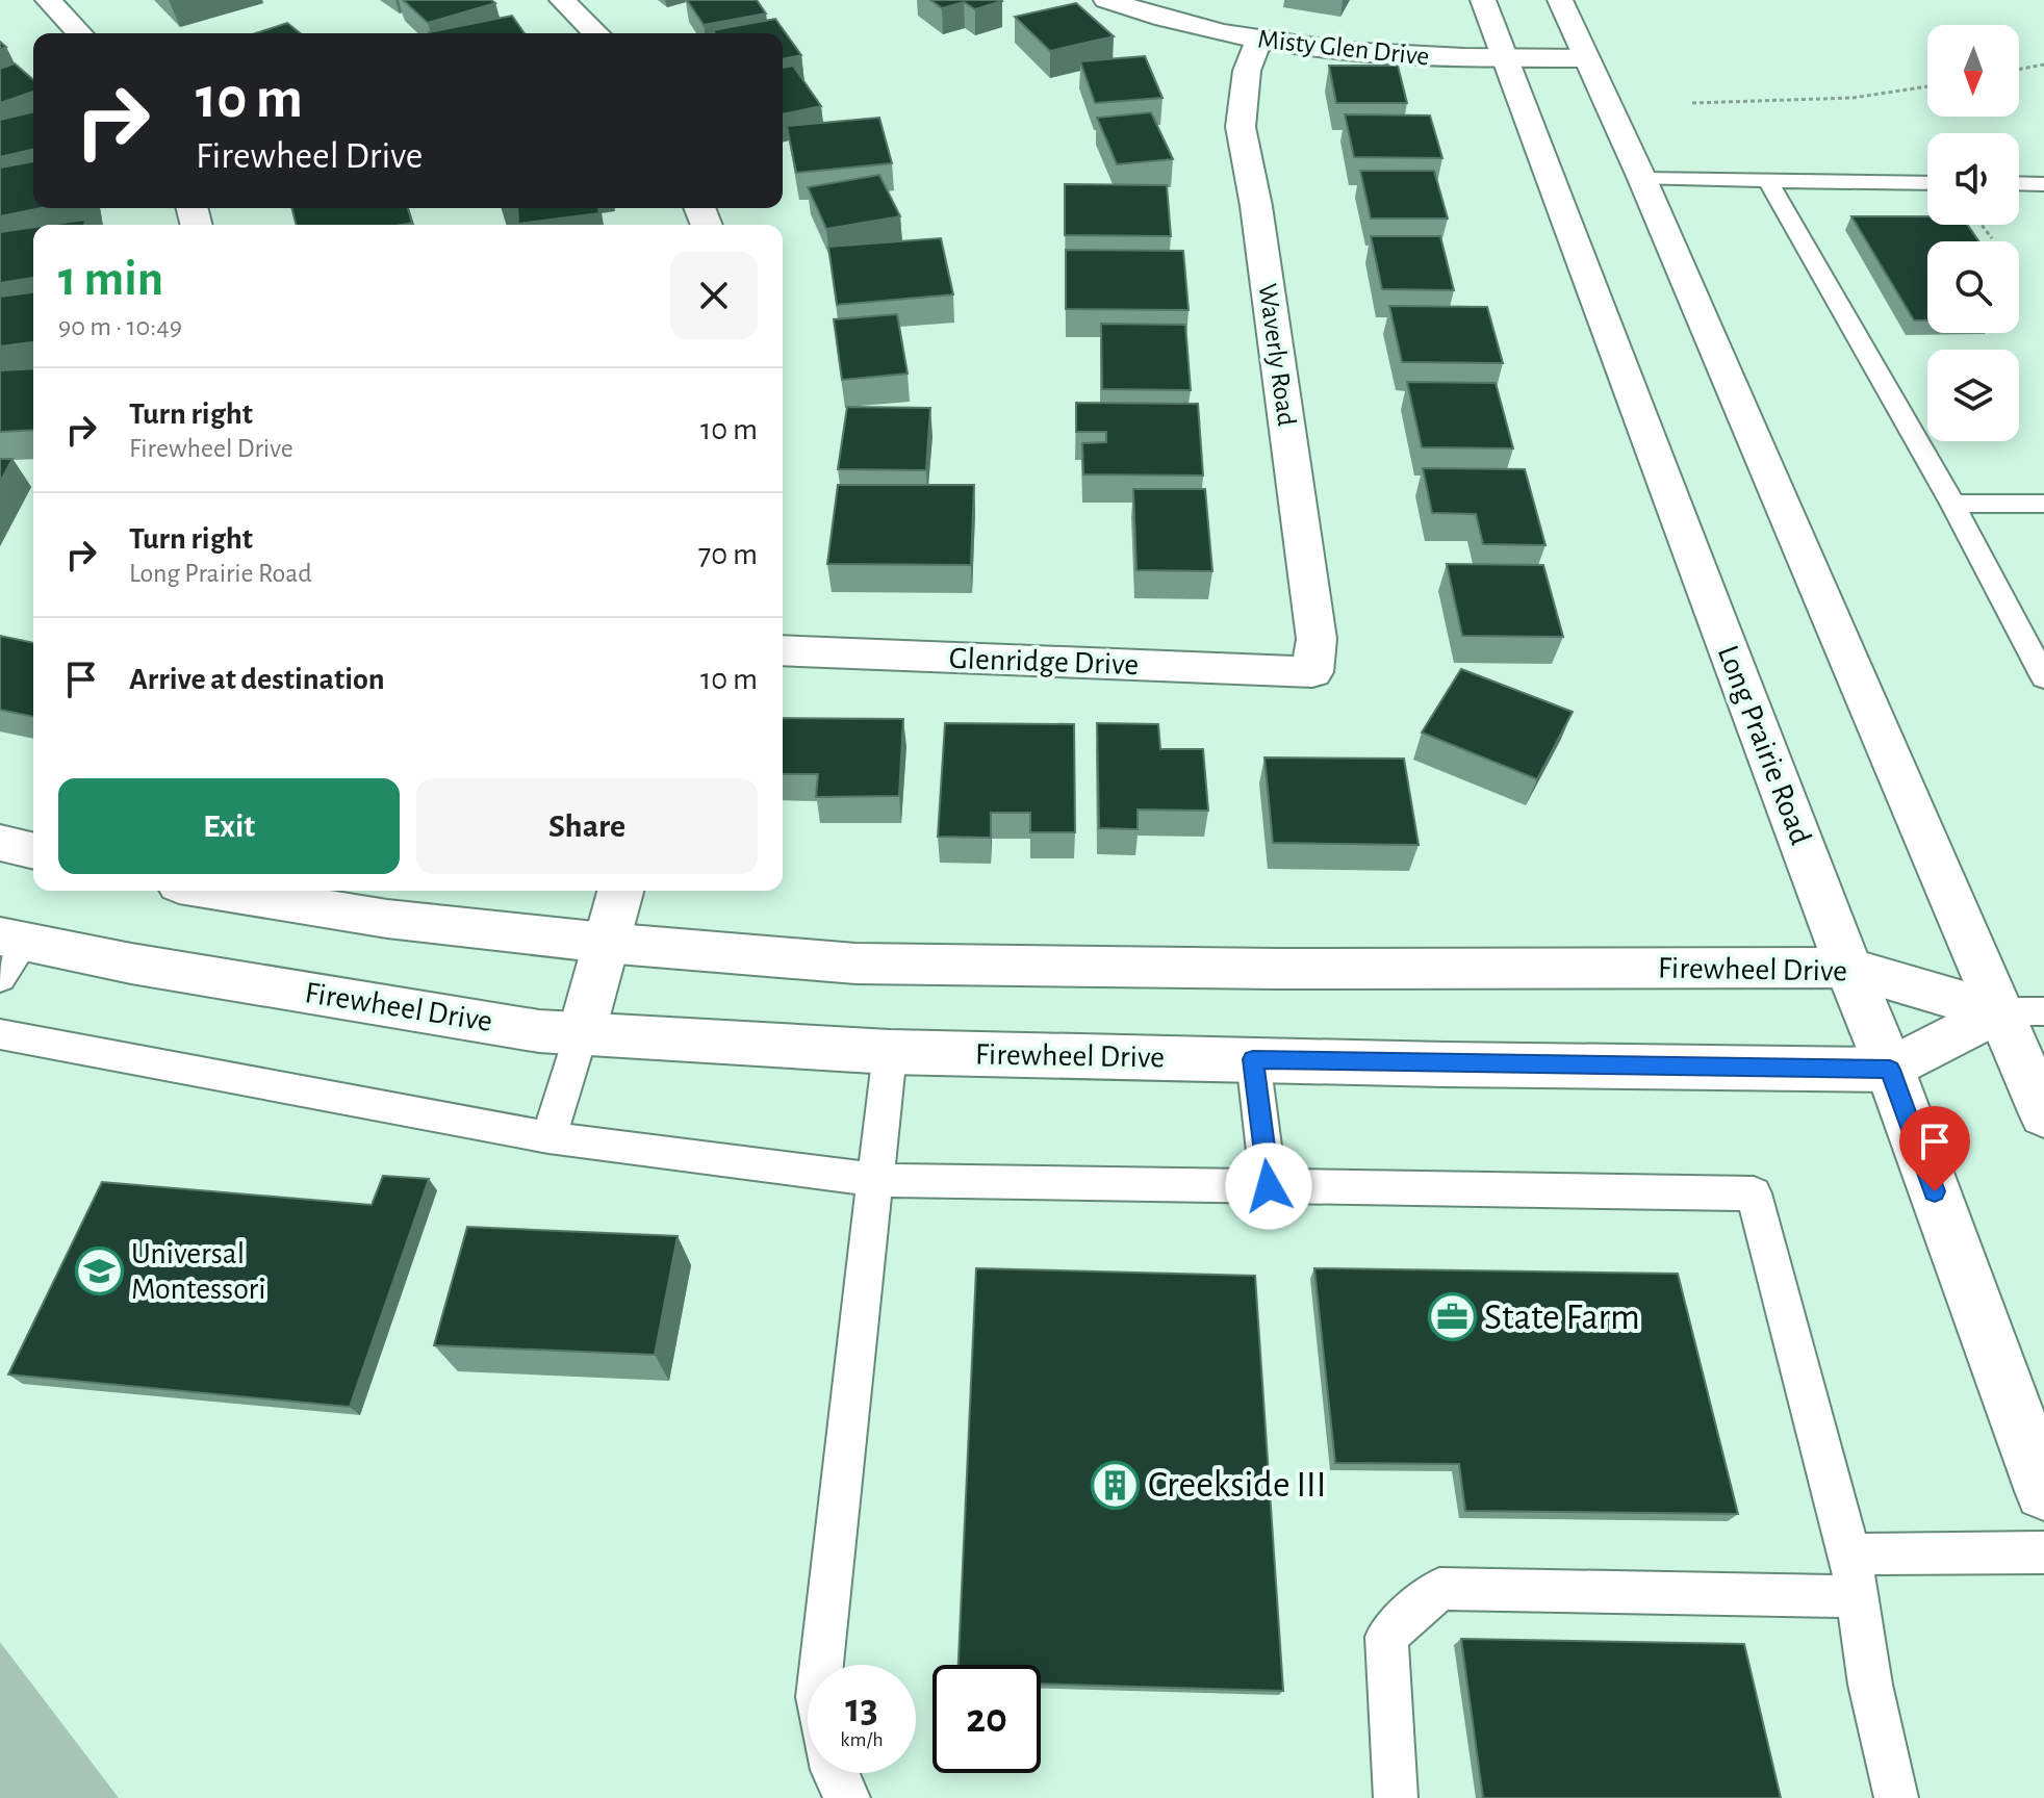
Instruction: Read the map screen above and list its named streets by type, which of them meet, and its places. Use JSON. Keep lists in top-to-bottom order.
{
  "streets": {
    "street": [
      "Misty Glen Drive",
      "Waverly Road",
      "Glenridge Drive",
      "Long Prairie Road",
      "Firewheel Drive"
    ]
  },
  "crossings": [
    ["Misty Glen Drive", "Waverly Road"],
    ["Misty Glen Drive", "Long Prairie Road"],
    ["Waverly Road", "Glenridge Drive"],
    ["Long Prairie Road", "Firewheel Drive"]
  ],
  "places": {
    "school or university": ["Universal Montessori"],
    "office": ["State Farm"],
    "building": ["Creekside III"]
  },
  "north": "bottom",
  "page": {
    "turn": ["10 m", "Firewheel Drive"],
    "heading": ["1 min", "90 m · 10:49"],
    "list": [
      {
        "name": "Turn right",
        "note": "Firewheel Drive",
        "value": "10 m"
      },
      {
        "name": "Turn right",
        "note": "Long Prairie Road",
        "value": "70 m"
      },
      {
        "name": "Arrive at destination",
        "value": "10 m"
      }
    ],
    "buttons": ["Exit", "Share"],
    "speed": "13 km/h",
    "limit": "20"
  }
}
